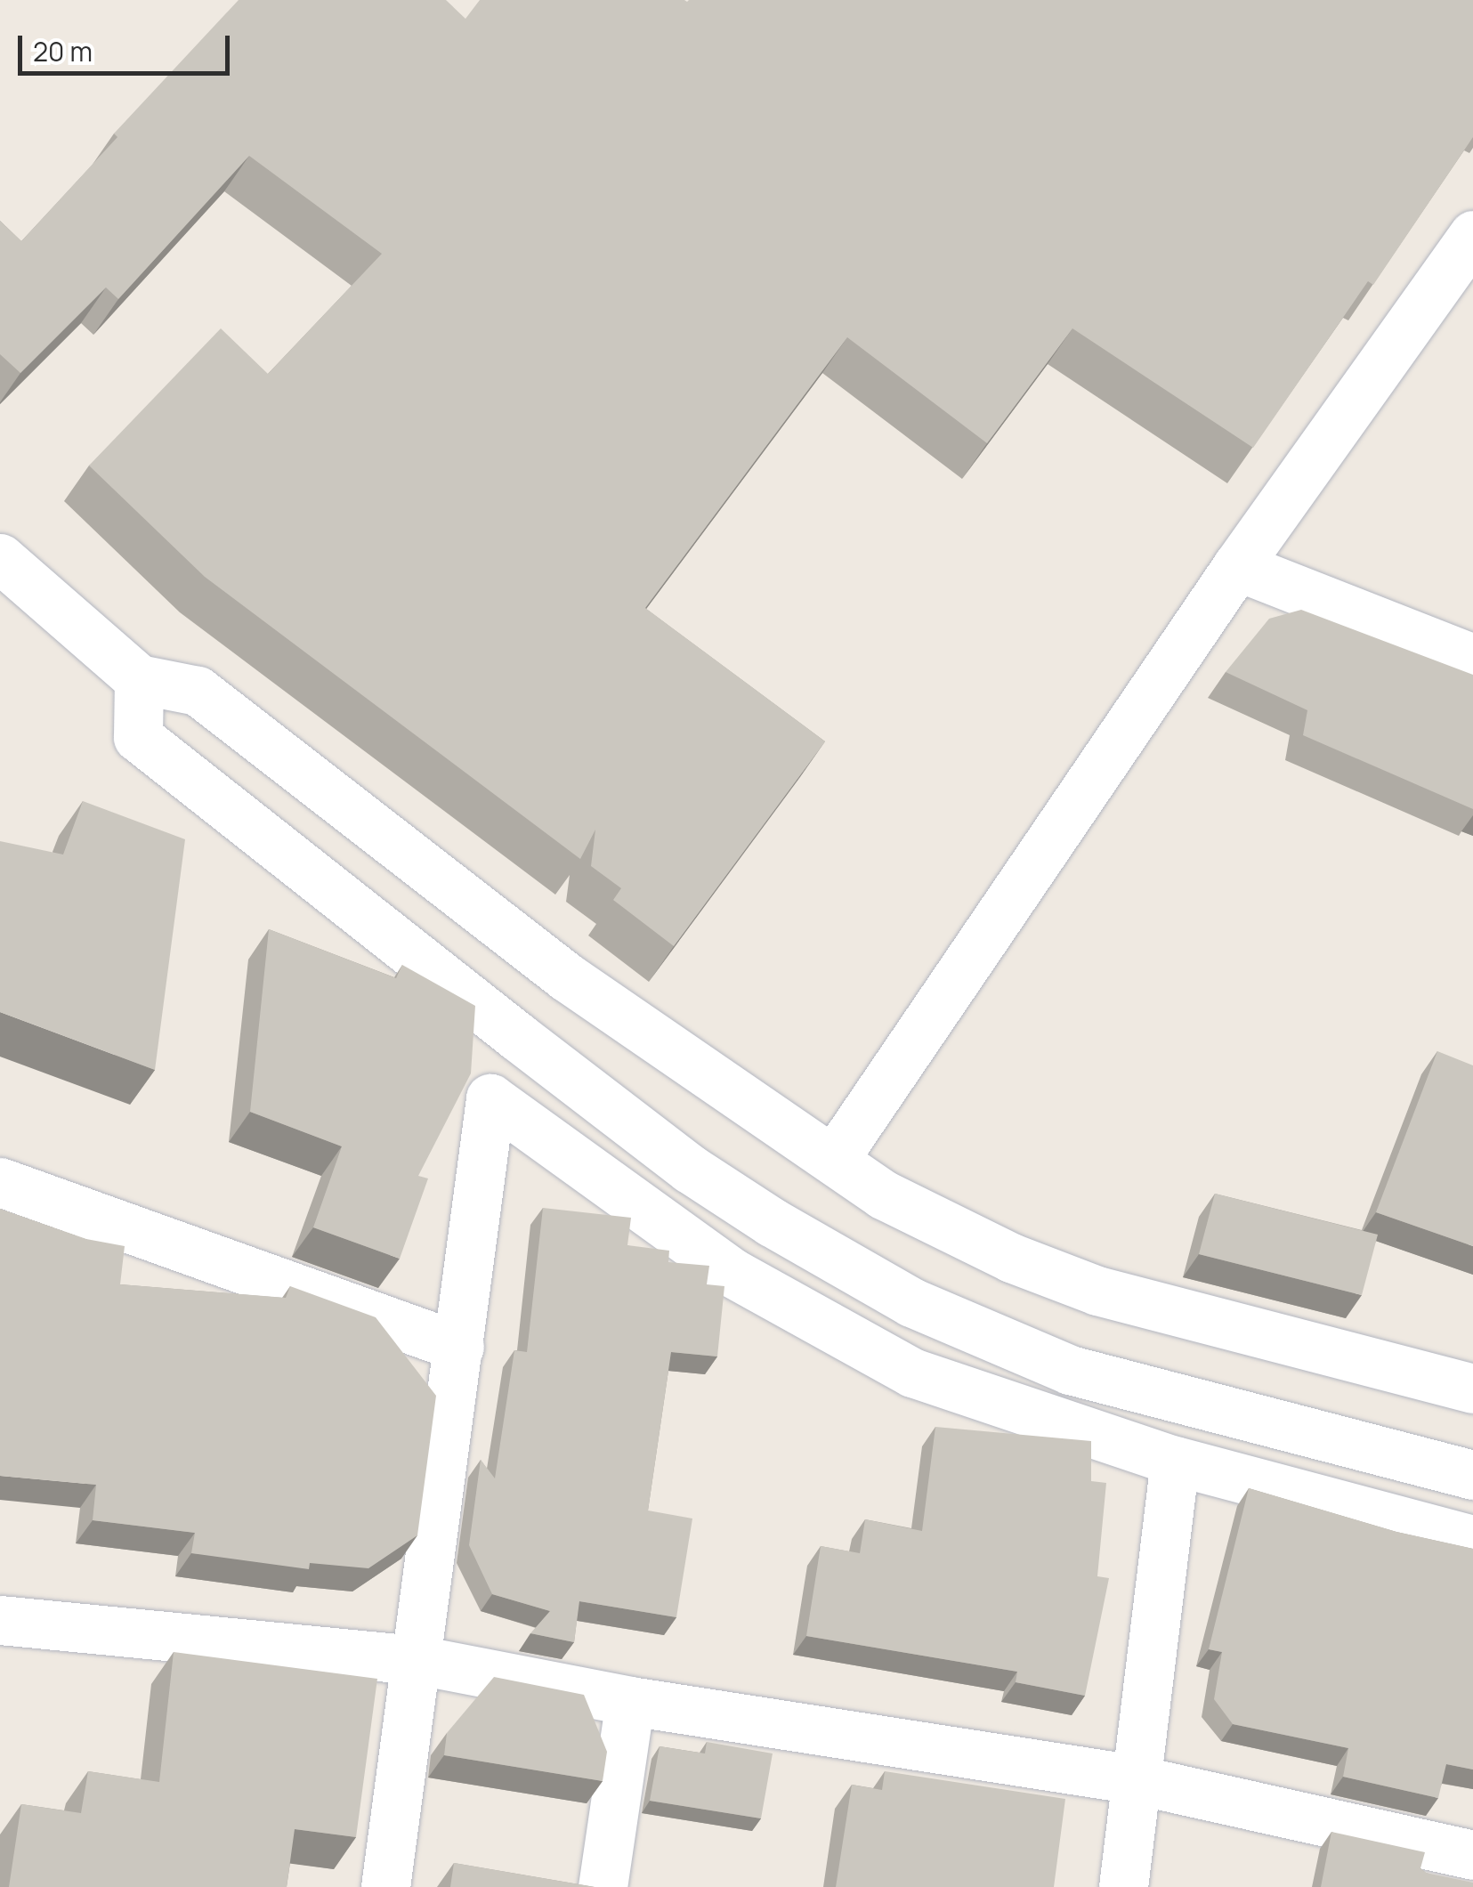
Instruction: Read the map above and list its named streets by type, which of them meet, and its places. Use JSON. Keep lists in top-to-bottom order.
{
  "scale_bar": "20 m"
}
